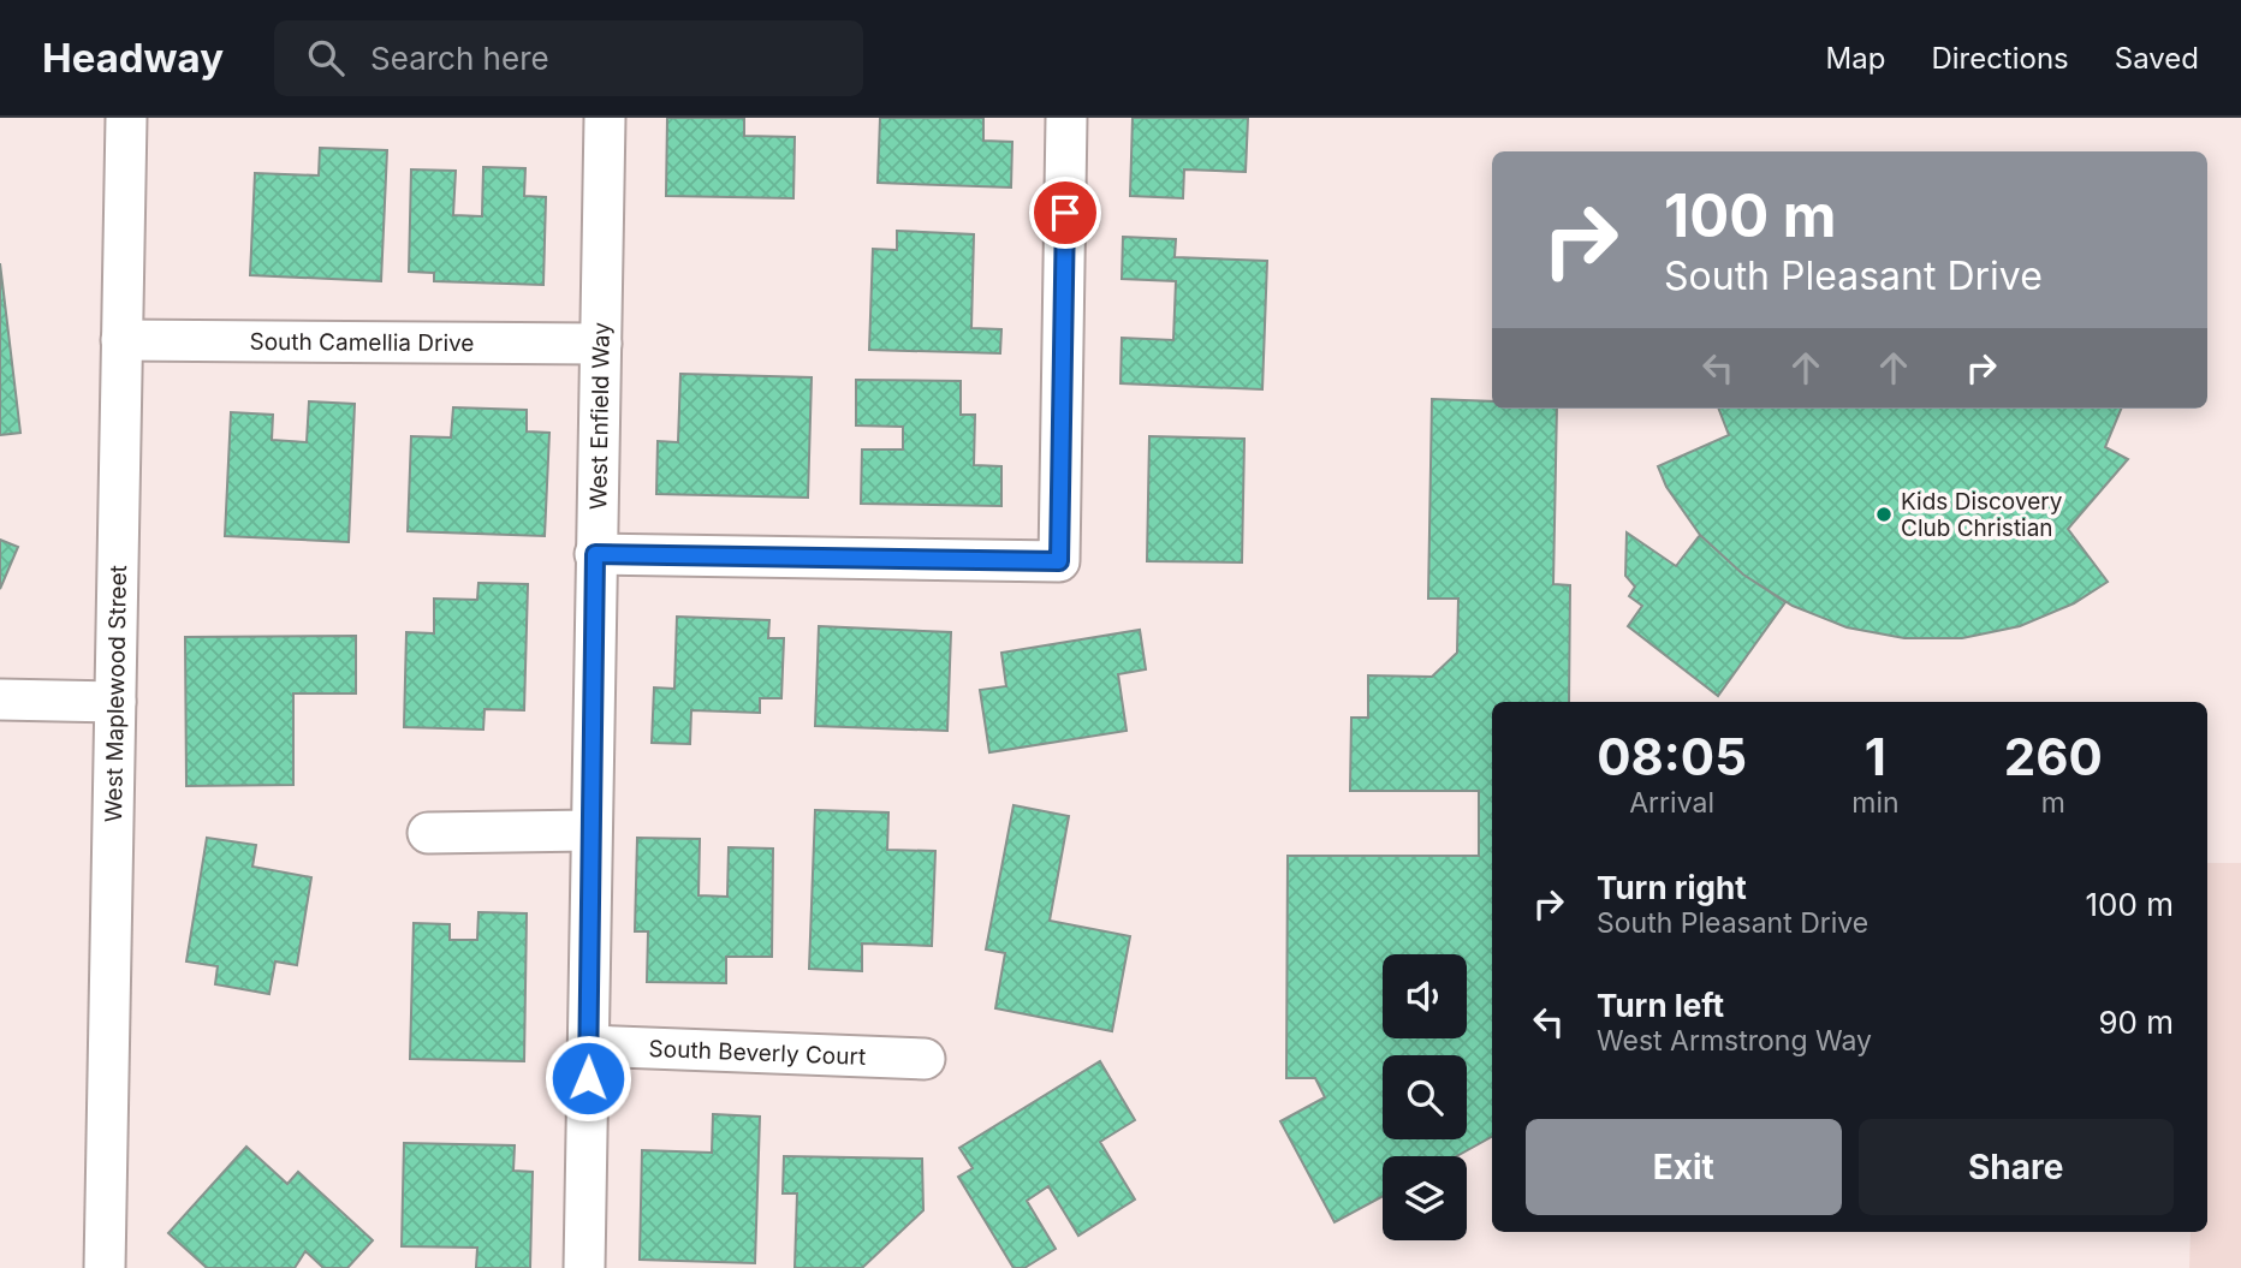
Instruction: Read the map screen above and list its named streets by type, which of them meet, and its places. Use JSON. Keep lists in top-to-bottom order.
{
  "streets": {
    "street": [
      "South Camellia Drive",
      "West Enfield Way",
      "West Maplewood Street",
      "South Beverly Court"
    ]
  },
  "crossings": [
    ["South Camellia Drive", "West Enfield Way"],
    ["South Camellia Drive", "West Maplewood Street"],
    ["West Enfield Way", "South Beverly Court"]
  ],
  "places": ["Kids Discovery Club Christian"],
  "page": {
    "header": "Headway",
    "search": "Search here",
    "nav": ["Map", "Directions", "Saved"],
    "turn": ["100 m", "South Pleasant Drive"],
    "eta": [
      "08:05",
      "Arrival",
      "1",
      "min",
      "260",
      "m"
    ],
    "list": [
      {
        "name": "Turn right",
        "note": "South Pleasant Drive",
        "value": "100 m"
      },
      {
        "name": "Turn left",
        "note": "West Armstrong Way",
        "value": "90 m"
      }
    ],
    "buttons": ["Exit", "Share"]
  }
}
